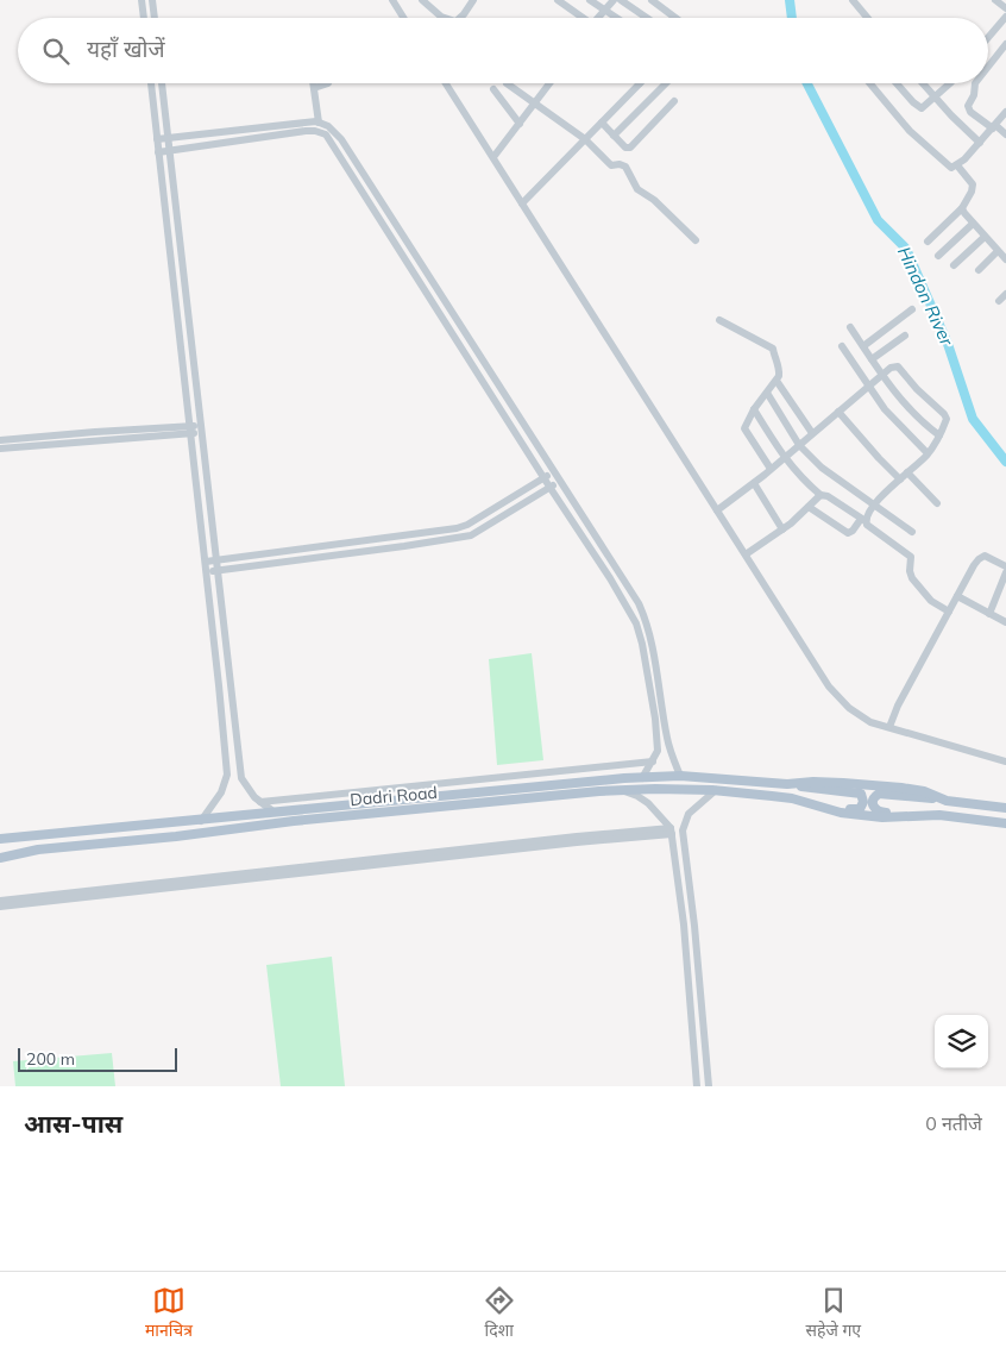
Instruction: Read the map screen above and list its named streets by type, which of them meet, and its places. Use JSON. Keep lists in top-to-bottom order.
{
  "streets": {
    "main road": ["Dadri Road"]
  },
  "water": ["Hindon River"],
  "scale_bar": "200 m",
  "page": {
    "search": "यहाँ खोजें",
    "scale": "200 m",
    "heading": ["आस-पास", "0 नतीजे"],
    "nav": ["मानचित्र", "दिशा", "सहेजे गए"]
  }
}
